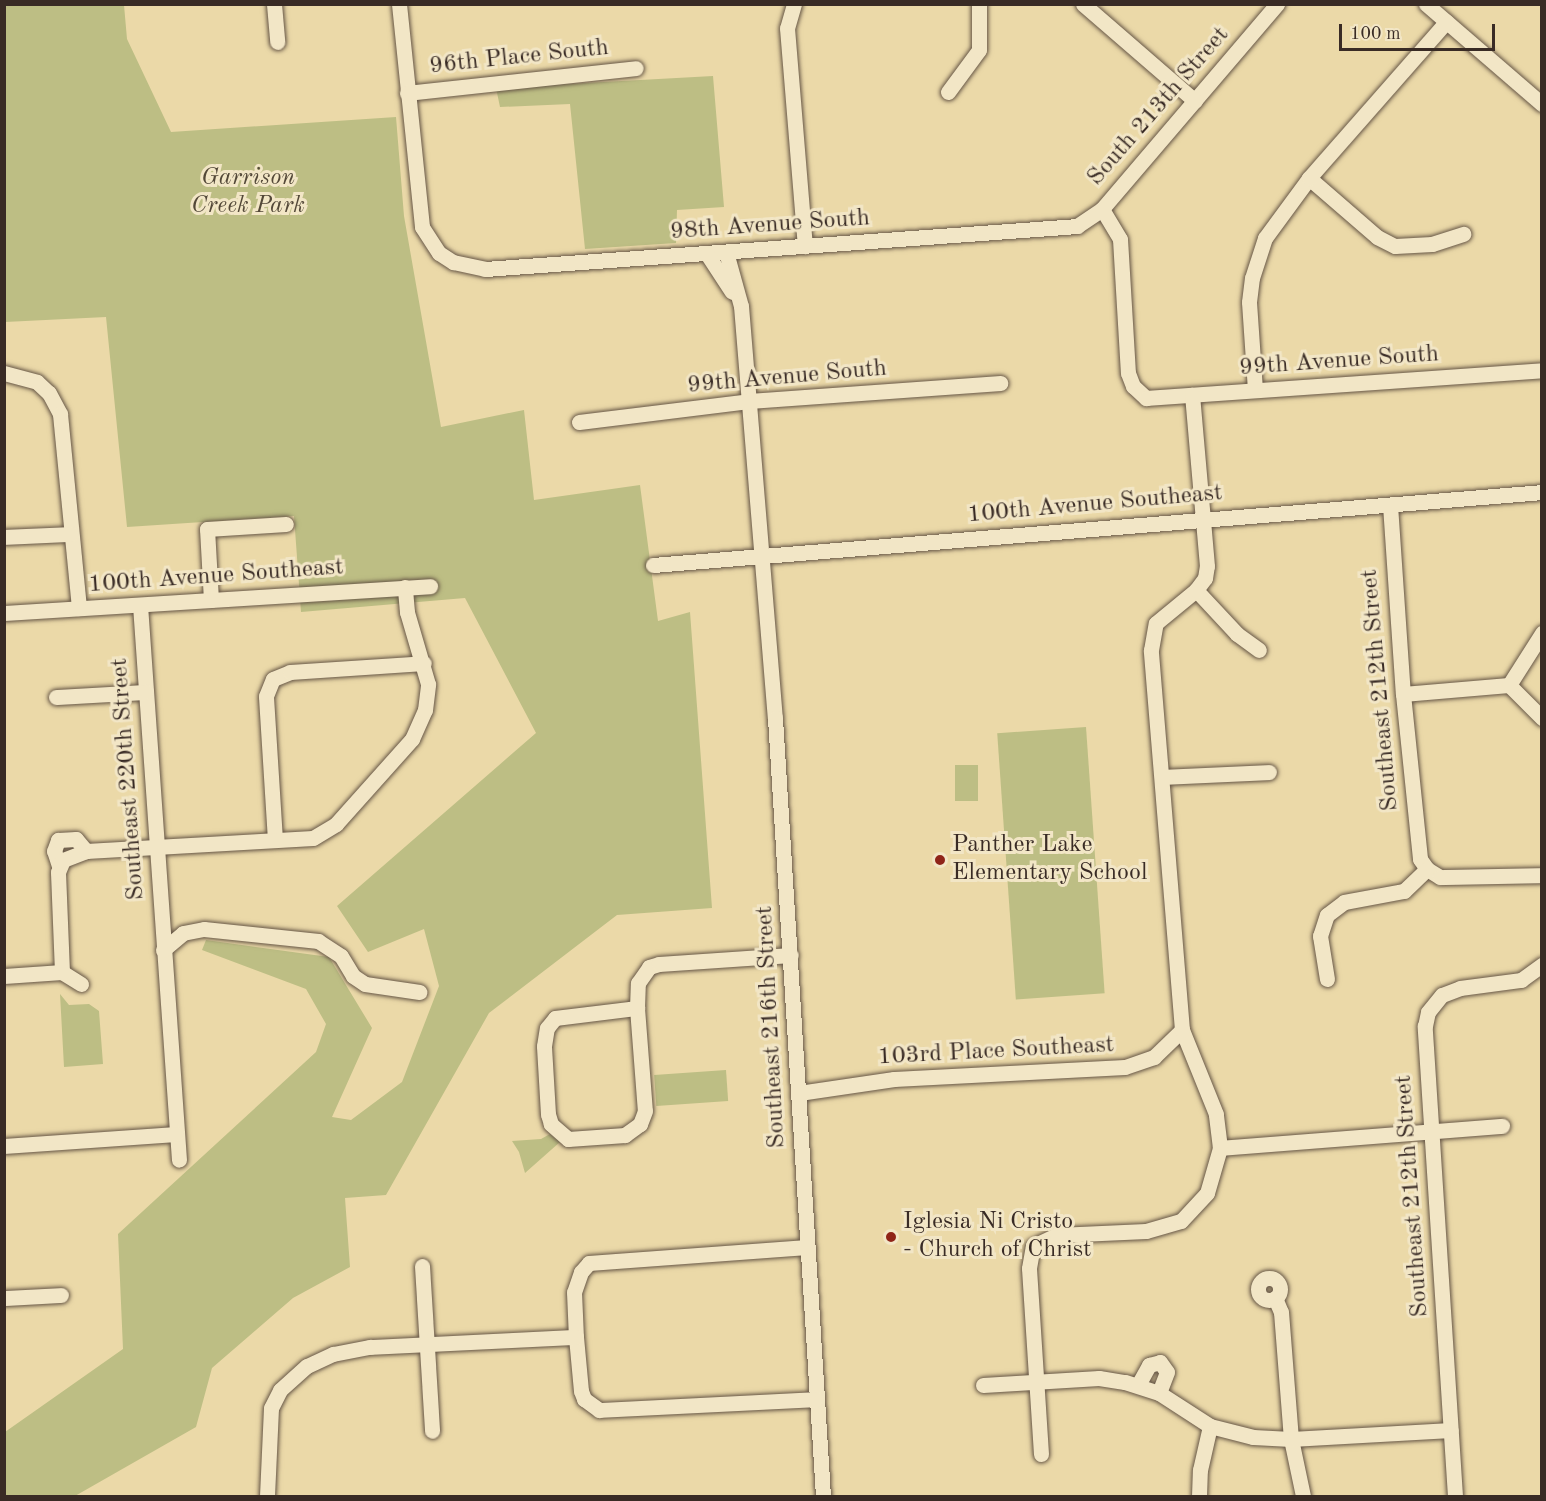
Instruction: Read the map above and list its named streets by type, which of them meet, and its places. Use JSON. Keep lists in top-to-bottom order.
{
  "streets": {
    "street": [
      "96th Place South",
      "South 213th Street",
      "98th Avenue South",
      "99th Avenue South",
      "100th Avenue Southeast",
      "Southeast 212th Street",
      "Southeast 220th Street",
      "Southeast 216th Street",
      "103rd Place Southeast"
    ]
  },
  "crossings": [
    ["96th Place South", "98th Avenue South"],
    ["South 213th Street", "98th Avenue South"],
    ["South 213th Street", "99th Avenue South"],
    ["98th Avenue South", "99th Avenue South"],
    ["99th Avenue South", "Southeast 216th Street"],
    ["100th Avenue Southeast", "Southeast 212th Street"],
    ["100th Avenue Southeast", "Southeast 220th Street"],
    ["100th Avenue Southeast", "Southeast 216th Street"],
    ["Southeast 216th Street", "103rd Place Southeast"]
  ],
  "parks": ["Garrison Creek Park"],
  "places": ["Panther Lake Elementary School", "Iglesia Ni Cristo - Church of Christ"],
  "scale_bar": "100 m"
}
